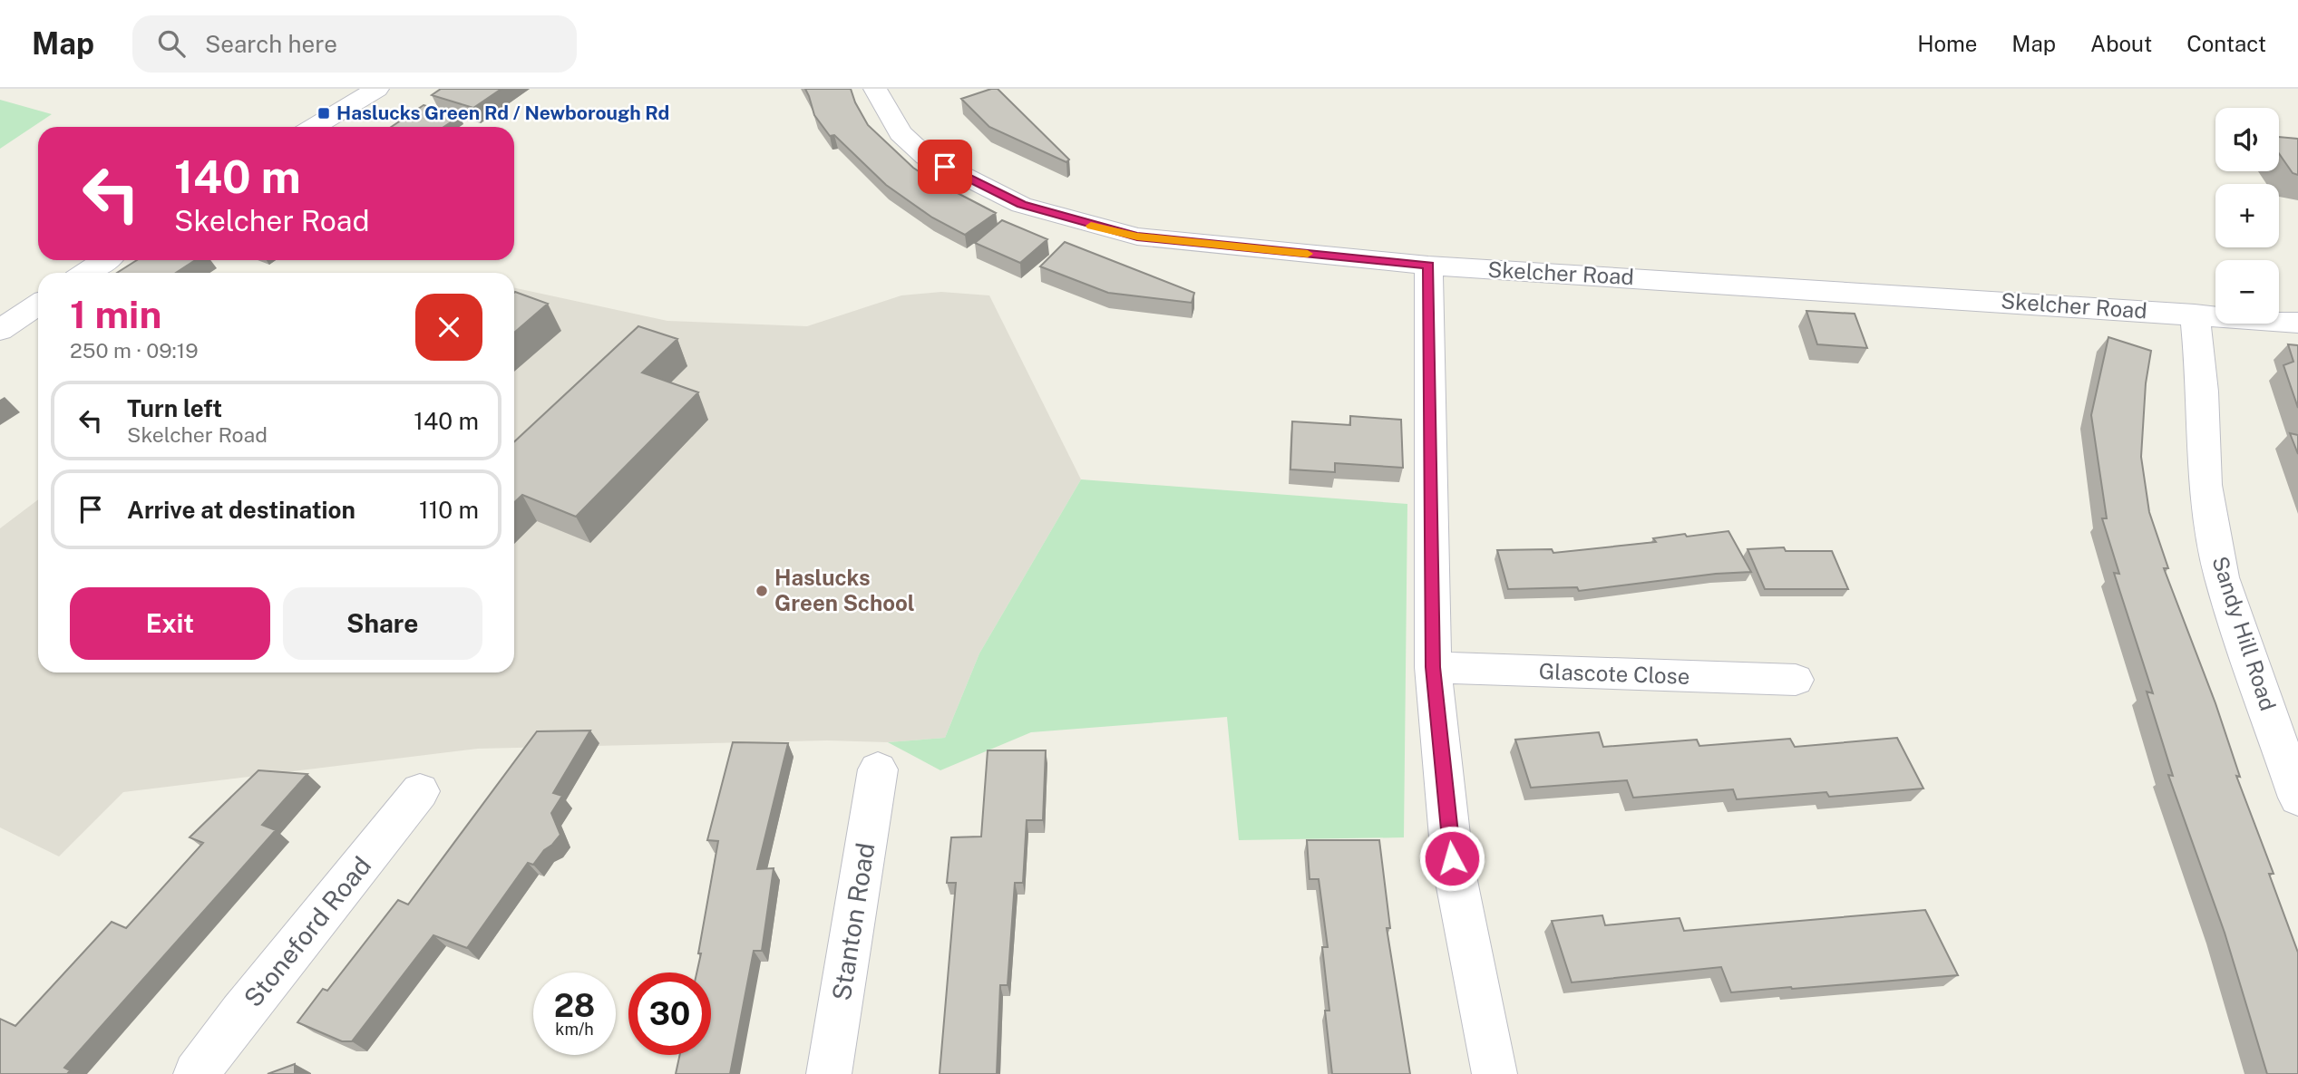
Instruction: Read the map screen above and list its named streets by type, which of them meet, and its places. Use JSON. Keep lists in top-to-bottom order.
{
  "streets": {
    "street": [
      "Skelcher Road",
      "Sandy Hill Road",
      "Glascote Close",
      "Stanton Road",
      "Stoneford Road"
    ]
  },
  "crossings": [
    ["Skelcher Road", "Sandy Hill Road"]
  ],
  "places": {
    "transit": ["Haslucks Green Rd / Newborough Rd"],
    "other": ["Haslucks Green School"]
  },
  "page": {
    "header": "Map",
    "search": "Search here",
    "nav": [
      "Home",
      "Map",
      "About",
      "Contact"
    ],
    "map_buttons": ["+", "−"],
    "turn": ["140 m", "Skelcher Road"],
    "heading": ["1 min", "250 m · 09:19"],
    "list": [
      {
        "name": "Turn left",
        "note": "Skelcher Road",
        "value": "140 m"
      },
      {
        "name": "Arrive at destination",
        "value": "110 m"
      }
    ],
    "buttons": ["Exit", "Share"],
    "speed": "28 km/h",
    "limit": "30"
  }
}
